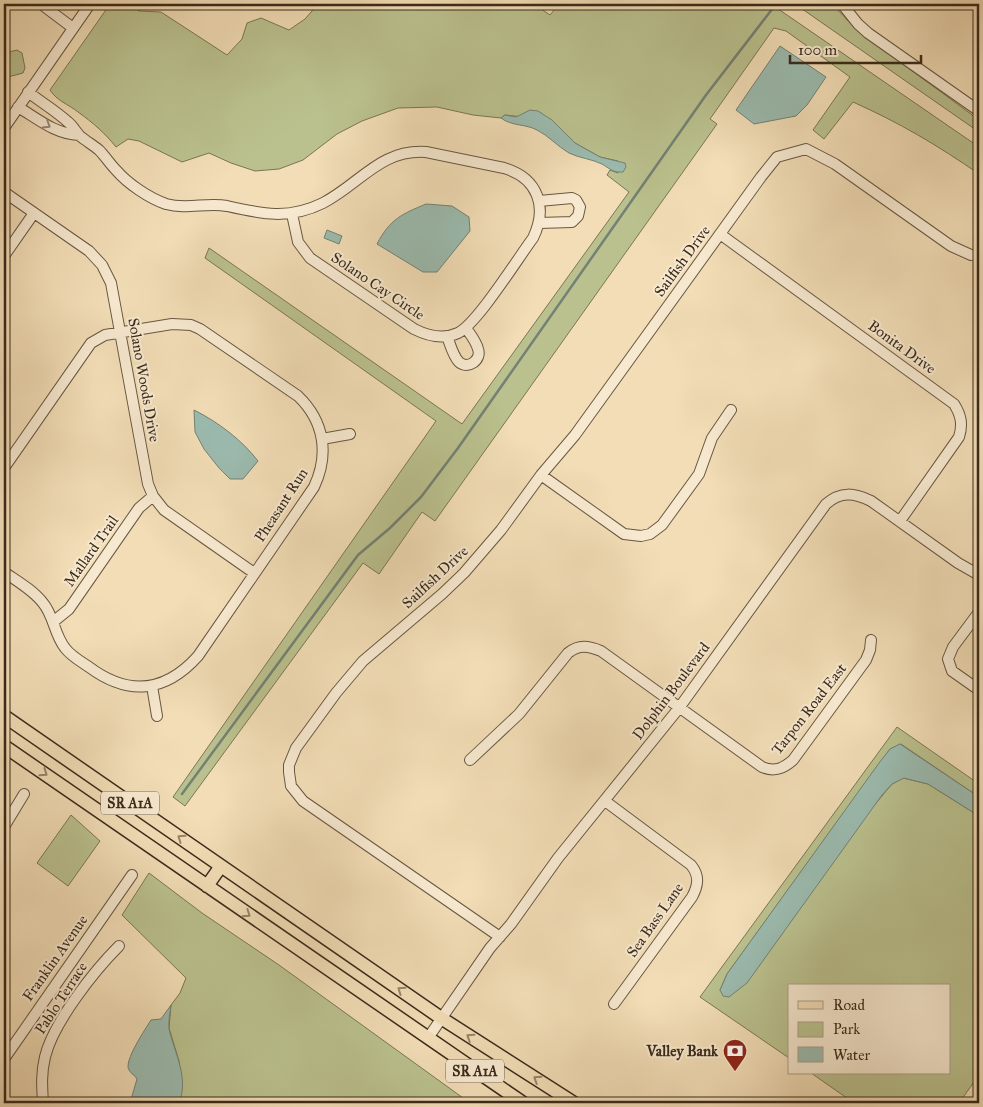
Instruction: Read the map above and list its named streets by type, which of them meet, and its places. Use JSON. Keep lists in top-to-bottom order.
{
  "streets": {
    "main road": ["SR A1A"],
    "street": [
      "Sailfish Drive",
      "Solano Cay Circle",
      "Bonita Drive",
      "Solano Woods Drive",
      "Pheasant Run",
      "Mallard Trail",
      "Dolphin Boulevard",
      "Tarpon Road East",
      "Sea Bass Lane",
      "Franklin Avenue",
      "Pablo Terrace"
    ]
  },
  "crossings": [
    ["Sailfish Drive", "Bonita Drive"],
    ["Sailfish Drive", "Dolphin Boulevard"],
    ["Bonita Drive", "Dolphin Boulevard"],
    ["Solano Woods Drive", "Pheasant Run"],
    ["Solano Woods Drive", "Mallard Trail"],
    ["Pheasant Run", "Mallard Trail"],
    ["Dolphin Boulevard", "Tarpon Road East"],
    ["Dolphin Boulevard", "SR A1A"],
    ["Dolphin Boulevard", "Sea Bass Lane"]
  ],
  "places": {
    "bank": ["Valley Bank"]
  },
  "legend": ["Road", "Park", "Water"],
  "scale_bar": "100 m"
}
